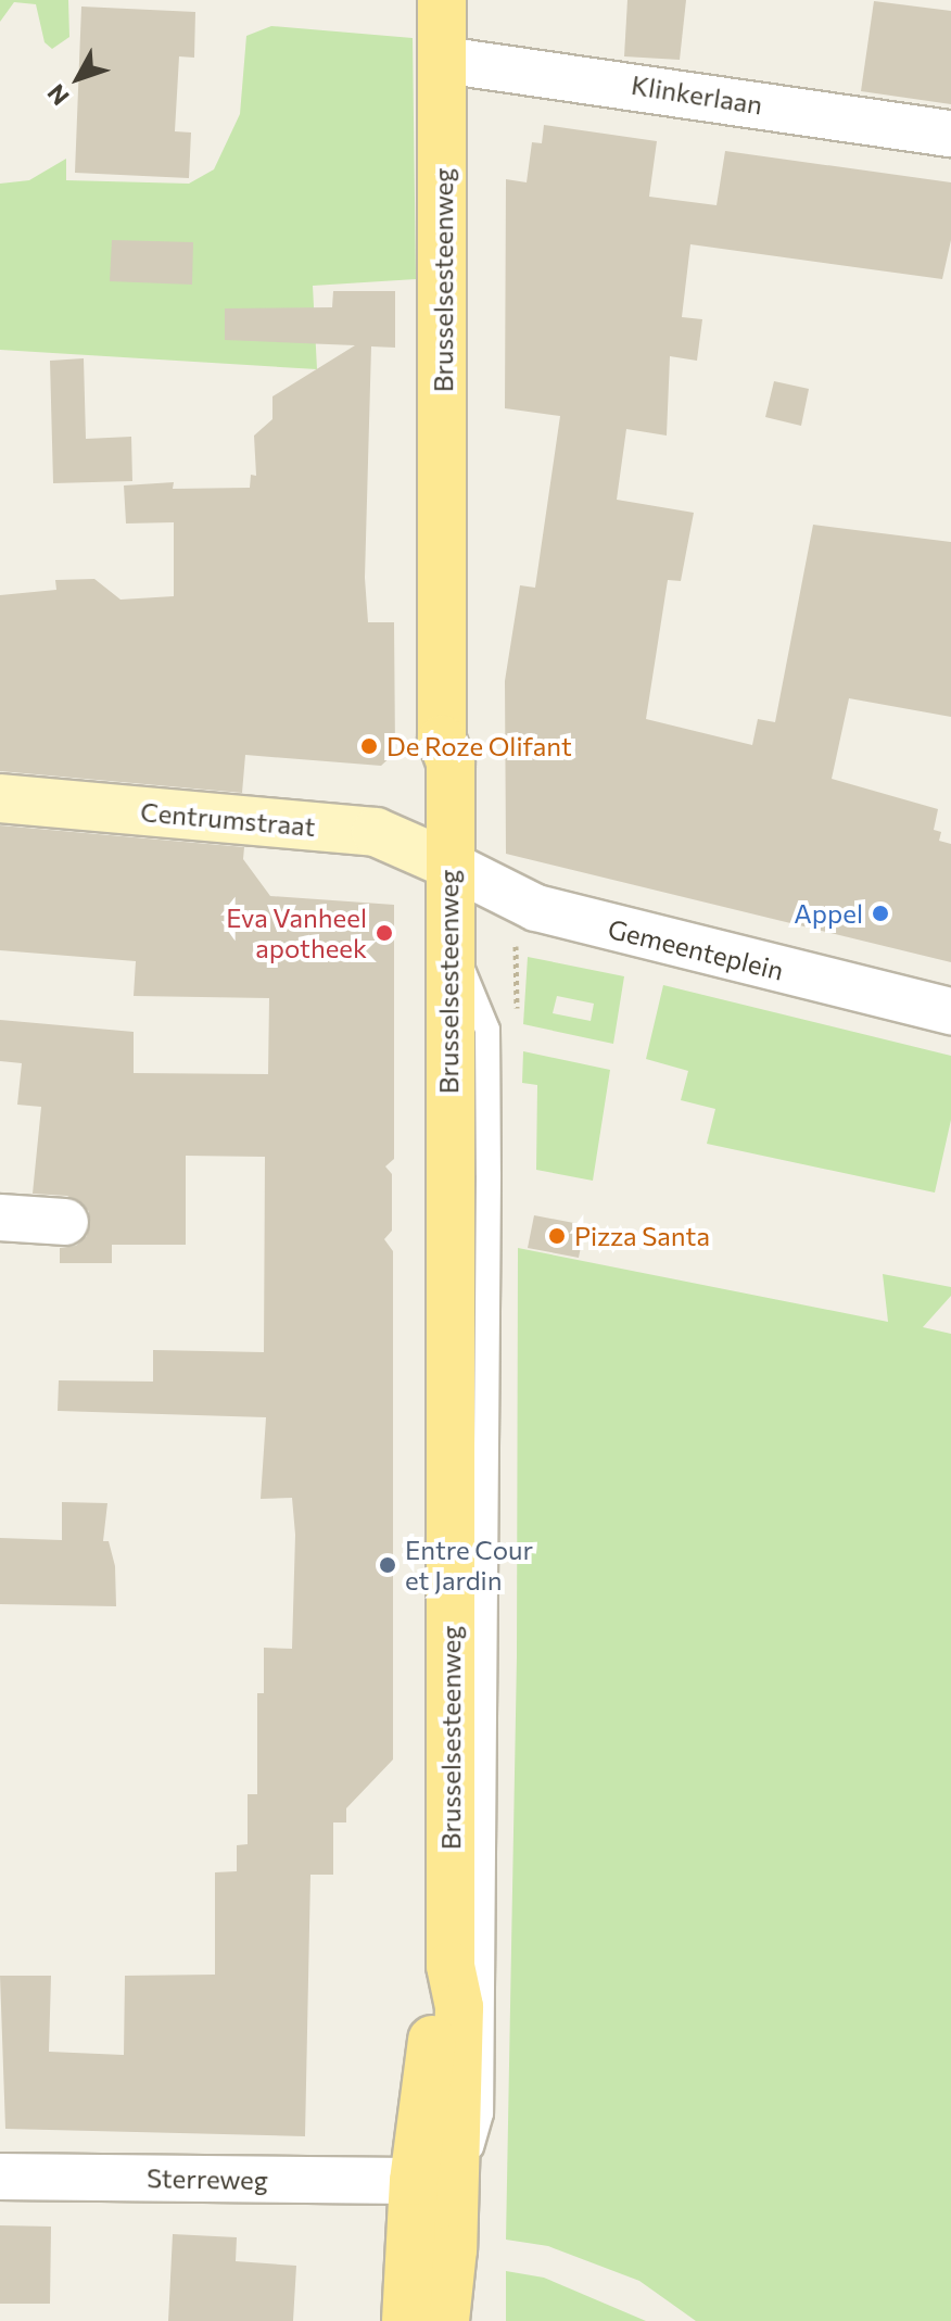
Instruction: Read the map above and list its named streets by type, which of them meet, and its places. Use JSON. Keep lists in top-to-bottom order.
{
  "streets": {
    "main road": ["Brusselsesteenweg", "Centrumstraat"],
    "street": ["Klinkerlaan", "Gemeenteplein", "Sterreweg"]
  },
  "crossings": [
    ["Klinkerlaan", "Brusselsesteenweg"],
    ["Brusselsesteenweg", "Centrumstraat"],
    ["Brusselsesteenweg", "Gemeenteplein"],
    ["Brusselsesteenweg", "Sterreweg"],
    ["Centrumstraat", "Gemeenteplein"]
  ],
  "places": [
    "De Roze Olifant",
    "Appel",
    "Eva Vanheel apotheek",
    "Pizza Santa",
    "Entre Cour et Jardin"
  ],
  "north": "bottom left"
}
